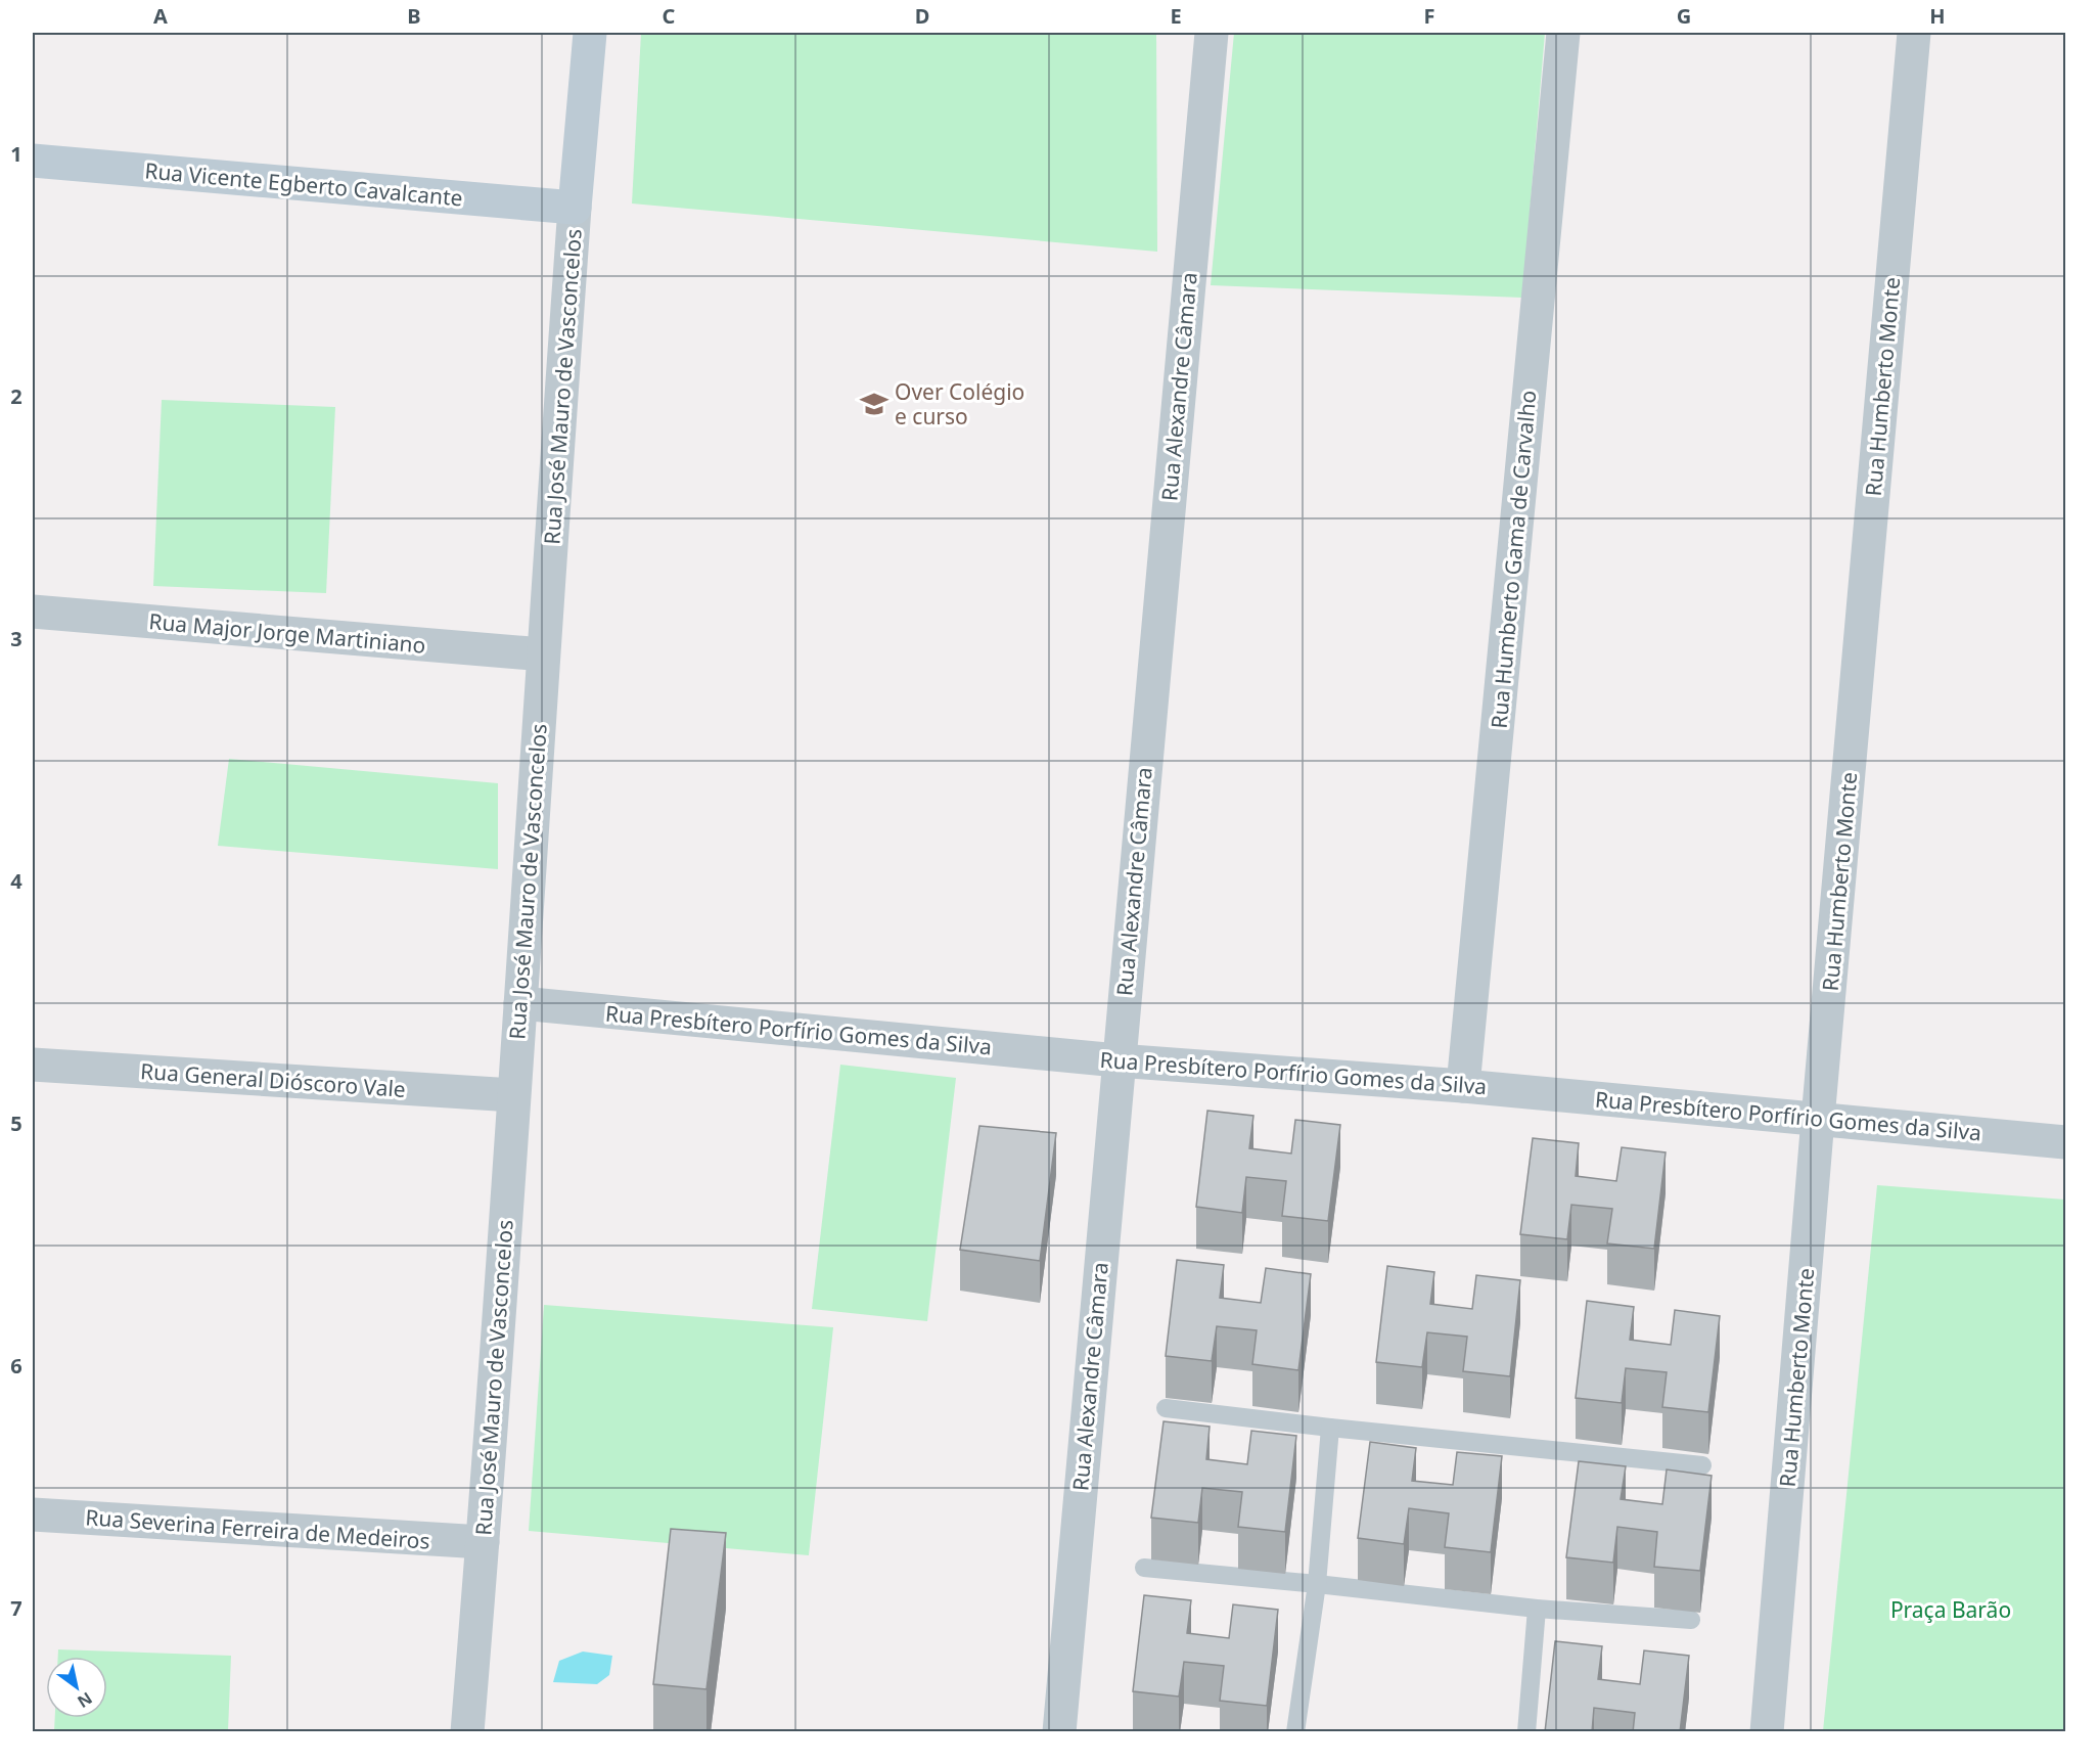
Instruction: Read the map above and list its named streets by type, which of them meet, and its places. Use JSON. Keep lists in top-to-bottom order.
{
  "streets": {
    "main road": ["Rua Vicente Egberto Cavalcante", "Rua José Mauro de Vasconcelos"],
    "street": [
      "Rua Alexandre Câmara",
      "Rua Humberto Monte",
      "Rua Humberto Gama de Carvalho",
      "Rua Major Jorge Martiniano",
      "Rua Presbítero Porfírio Gomes da Silva",
      "Rua General Dióscoro Vale",
      "Rua Severina Ferreira de Medeiros"
    ]
  },
  "crossings": [
    ["Rua Vicente Egberto Cavalcante", "Rua José Mauro de Vasconcelos"],
    ["Rua José Mauro de Vasconcelos", "Rua Major Jorge Martiniano"],
    ["Rua José Mauro de Vasconcelos", "Rua Presbítero Porfírio Gomes da Silva"],
    ["Rua José Mauro de Vasconcelos", "Rua General Dióscoro Vale"],
    ["Rua José Mauro de Vasconcelos", "Rua Severina Ferreira de Medeiros"],
    ["Rua Alexandre Câmara", "Rua Presbítero Porfírio Gomes da Silva"],
    ["Rua Humberto Monte", "Rua Presbítero Porfírio Gomes da Silva"],
    ["Rua Humberto Gama de Carvalho", "Rua Presbítero Porfírio Gomes da Silva"]
  ],
  "parks": ["Praça Barão"],
  "places": {
    "school or university": ["Over Colégio e curso"]
  },
  "north": "bottom right",
  "grid": {
    "columns": [
      "A",
      "B",
      "C",
      "D",
      "E",
      "F",
      "G",
      "H"
    ],
    "rows": [
      "1",
      "2",
      "3",
      "4",
      "5",
      "6",
      "7"
    ]
  }
}
